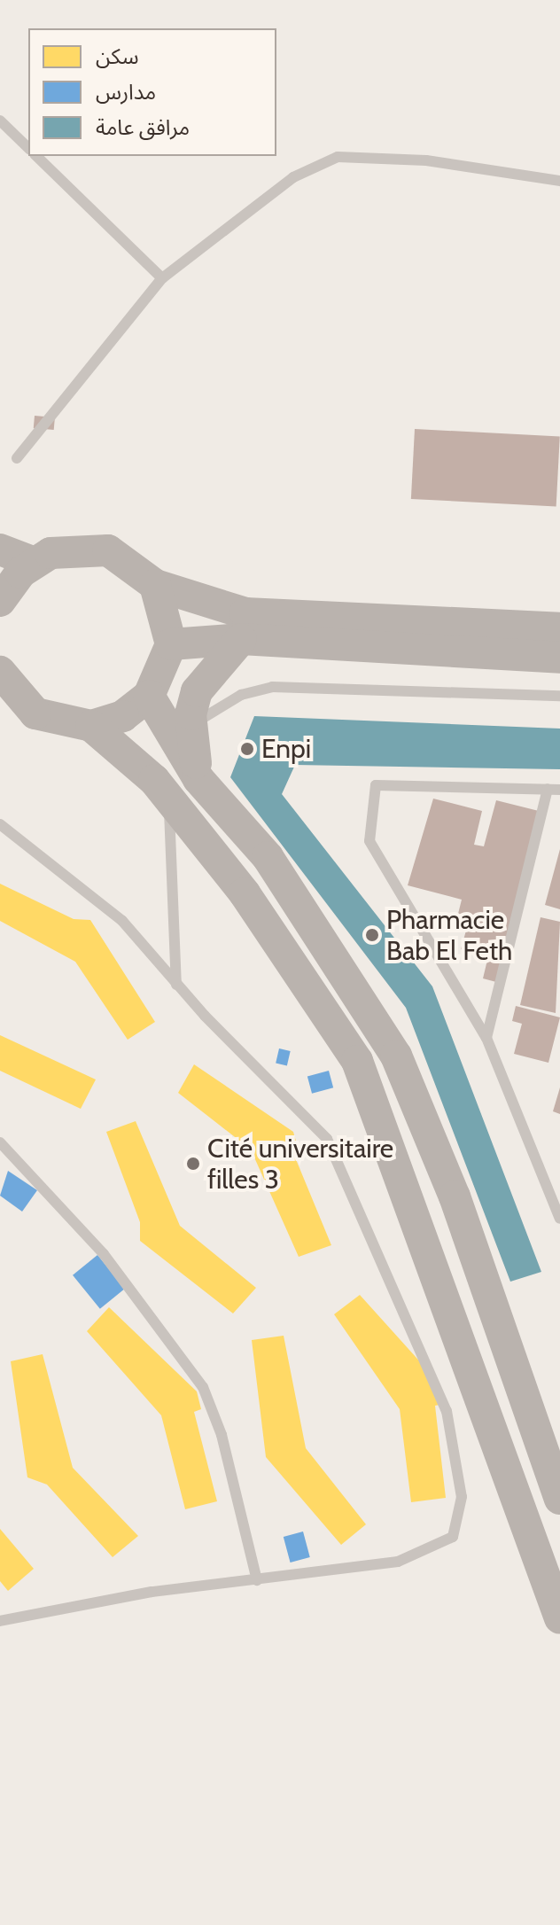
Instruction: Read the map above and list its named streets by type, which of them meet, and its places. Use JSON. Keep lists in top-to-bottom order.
{
  "places": ["Enpi", "Pharmacie Bab El Feth", "Cité universitaire filles 3"],
  "legend": ["سكن", "مدارس", "مرافق عامة"]
}
